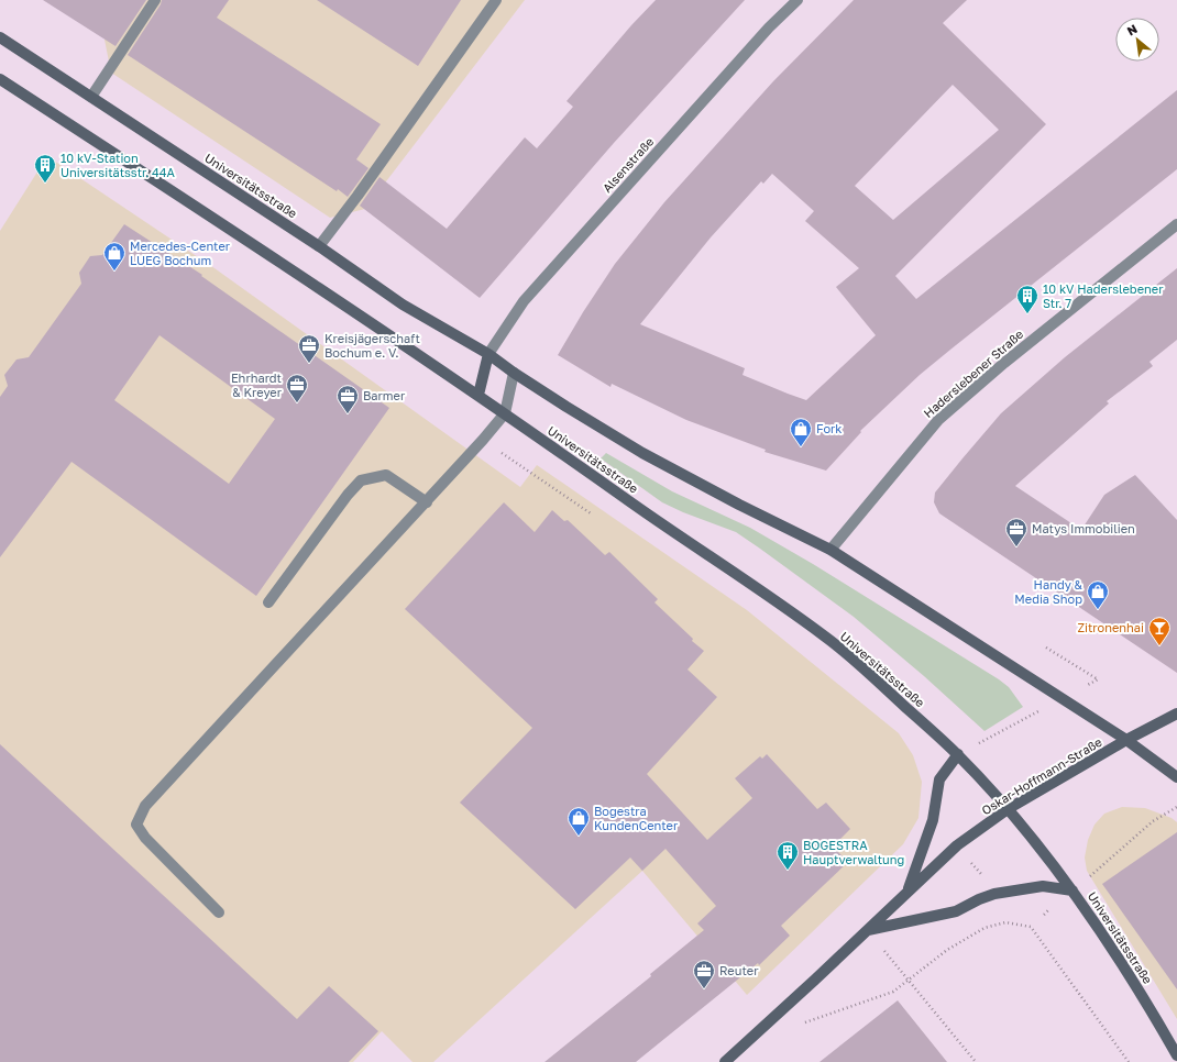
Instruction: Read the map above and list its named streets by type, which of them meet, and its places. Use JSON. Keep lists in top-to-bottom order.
{
  "streets": {
    "main road": ["Universitätsstraße", "Oskar-Hoffmann-Straße"],
    "street": ["Alsenstraße", "Haderslebener Straße"]
  },
  "crossings": [
    ["Alsenstraße", "Universitätsstraße"],
    ["Universitätsstraße", "Haderslebener Straße"],
    ["Universitätsstraße", "Oskar-Hoffmann-Straße"]
  ],
  "places": {
    "building": ["10 kV-Station Universitätsstr. 44A", "10 kV Haderslebener Str. 7", "BOGESTRA Hauptverwaltung"],
    "shop": [
      "Mercedes-Center LUEG Bochum",
      "Fork",
      "Handy & Media Shop",
      "Bogestra KundenCenter"
    ],
    "office": [
      "Kreisjägerschaft Bochum e. V.",
      "Ehrhardt & Kreyer",
      "Barmer",
      "Matys Immobilien",
      "Reuter"
    ],
    "bar": ["Zitronenhai"]
  },
  "north": "top left"
}
